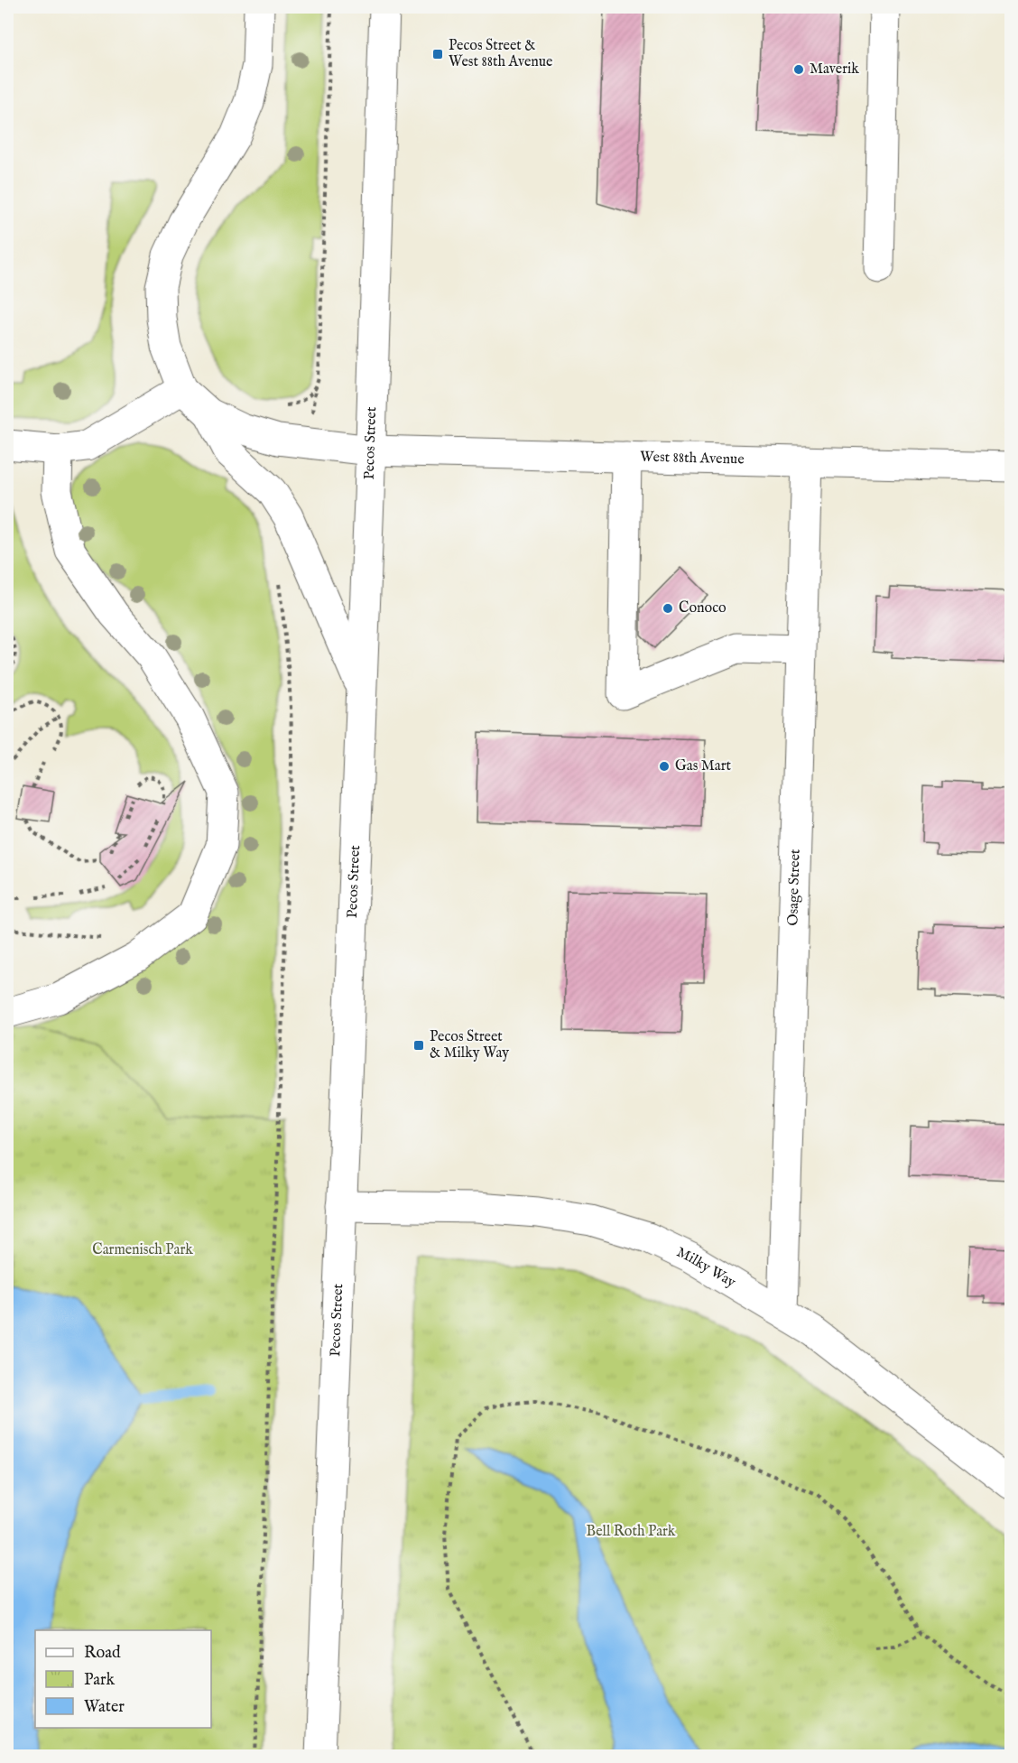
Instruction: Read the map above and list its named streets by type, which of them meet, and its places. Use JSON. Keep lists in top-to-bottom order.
{
  "streets": {
    "main road": [
      "Pecos Street",
      "West 88th Avenue",
      "Osage Street",
      "Milky Way"
    ]
  },
  "crossings": [
    ["Pecos Street", "West 88th Avenue"],
    ["Pecos Street", "Milky Way"],
    ["West 88th Avenue", "Osage Street"],
    ["Osage Street", "Milky Way"]
  ],
  "parks": ["Carmenisch Park", "Bell Roth Park"],
  "places": {
    "transit": ["Pecos Street & West 88th Avenue", "Pecos Street & Milky Way"],
    "other": ["Maverik", "Conoco", "Gas Mart"]
  },
  "legend": ["Road", "Park", "Water"]
}
